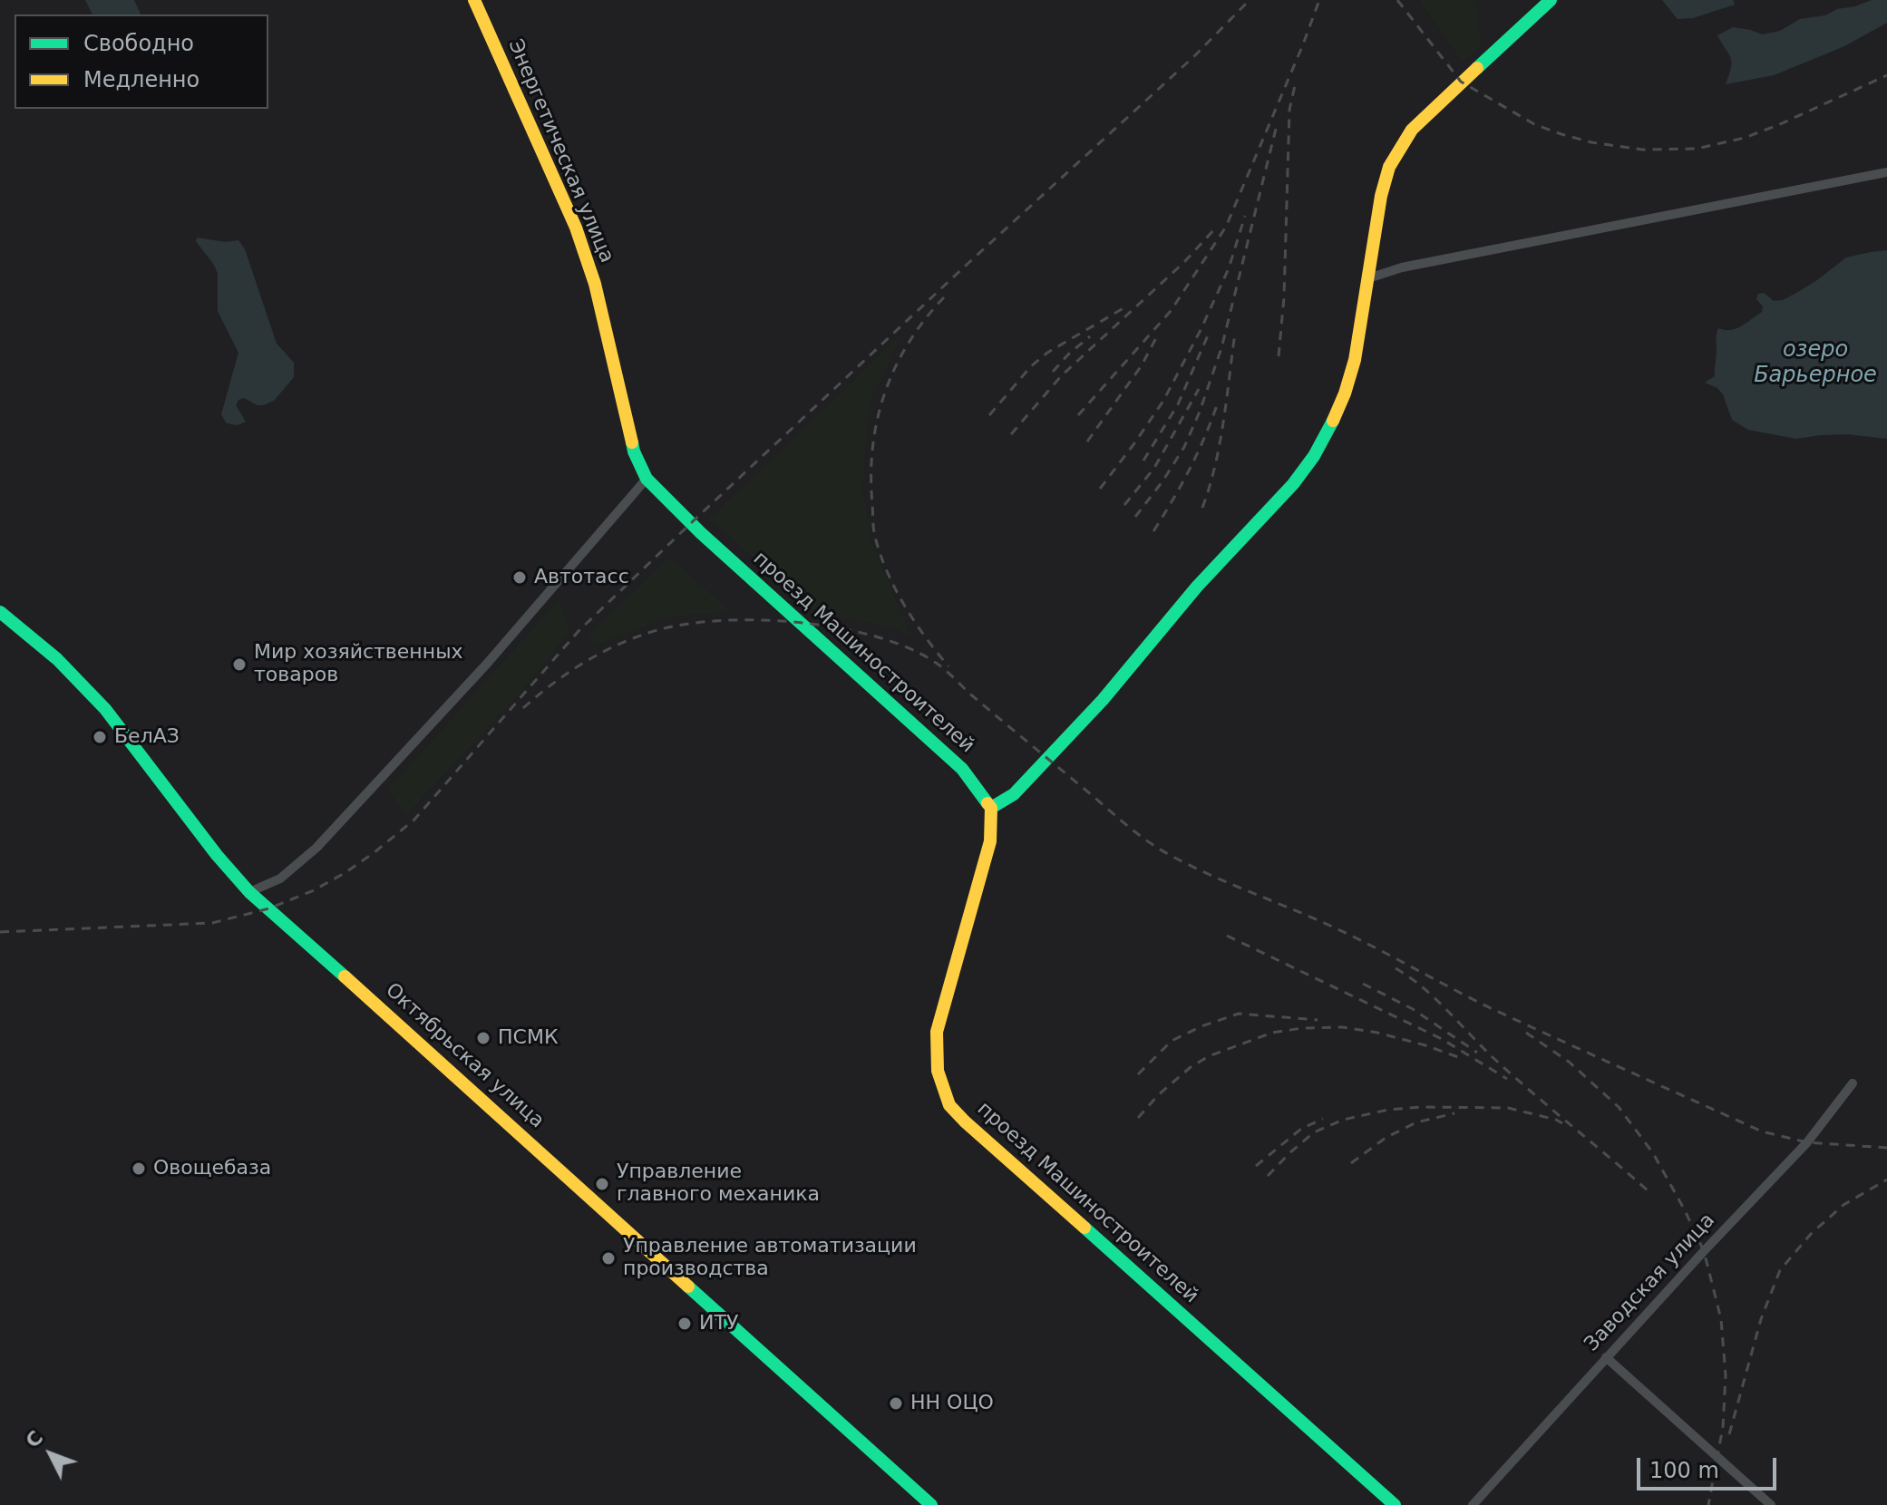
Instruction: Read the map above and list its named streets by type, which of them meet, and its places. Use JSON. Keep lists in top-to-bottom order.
{
  "streets": {
    "street": [
      "Энергетическая улица",
      "проезд Машиностроителей",
      "Октябрьская улица",
      "Заводская улица"
    ]
  },
  "crossings": [
    ["Энергетическая улица", "проезд Машиностроителей"]
  ],
  "water": ["озеро Барьерное"],
  "places": [
    "Автотасс",
    "Мир хозяйственных товаров",
    "БелАЗ",
    "ПСМК",
    "Овощебаза",
    "Управление главного механика",
    "Управление автоматизации производства",
    "ИТУ",
    "НН ОЦО"
  ],
  "legend": ["Свободно", "Медленно"],
  "scale_bar": "100 m",
  "north": "top left"
}
